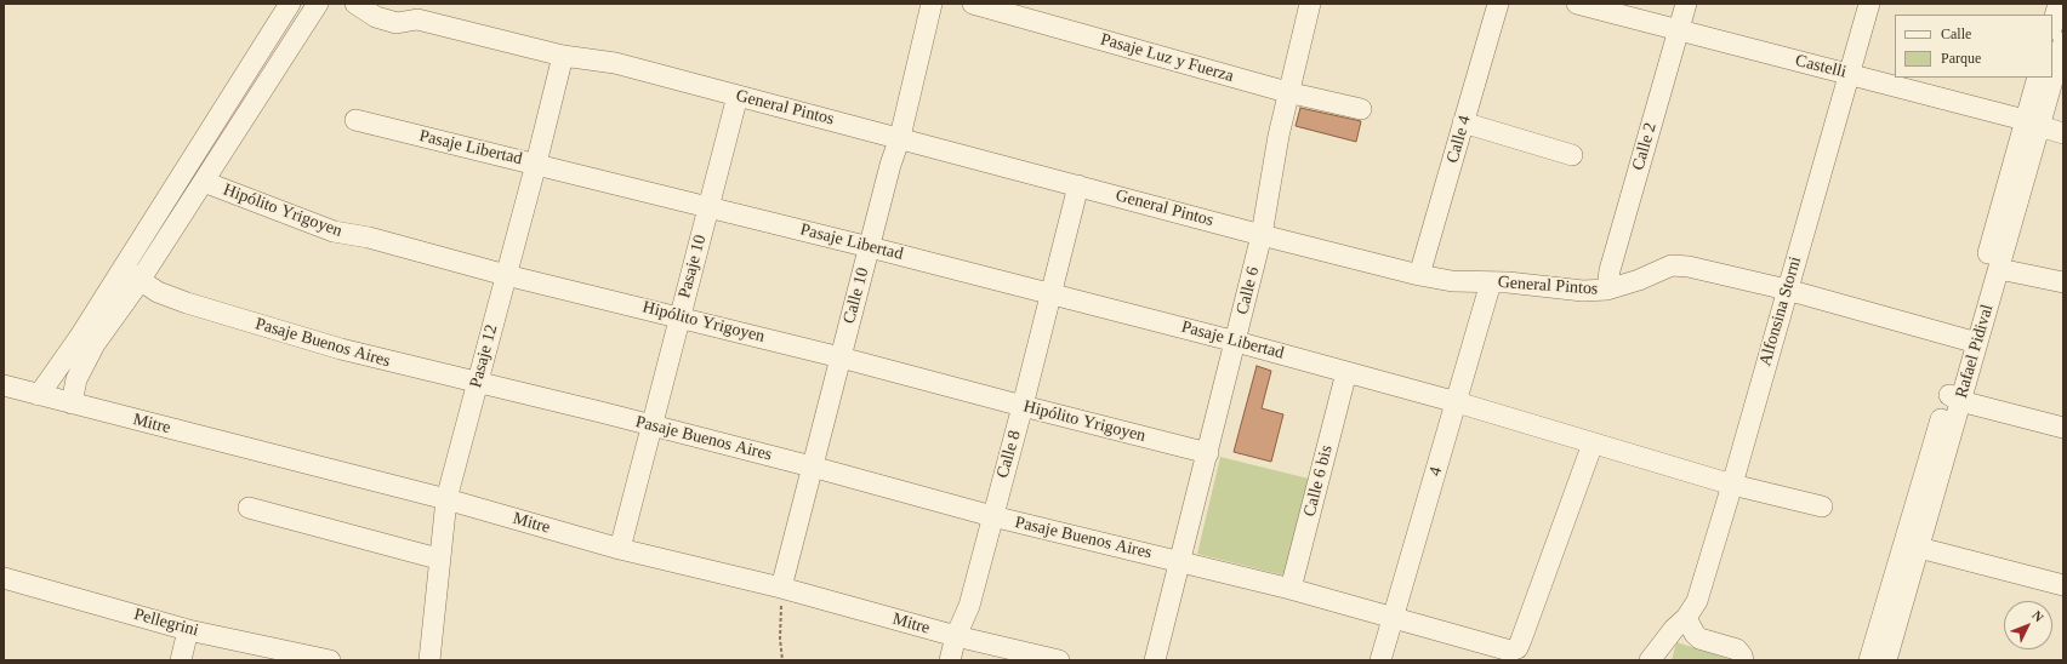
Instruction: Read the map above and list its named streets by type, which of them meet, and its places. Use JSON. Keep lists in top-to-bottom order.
{
  "streets": {
    "street": [
      "Pasaje Luz y Fuerza",
      "Castelli",
      "General Pintos",
      "Calle 4",
      "Calle 2",
      "Pasaje Libertad",
      "Hipólito Yrigoyen",
      "Pasaje 10",
      "Calle 6",
      "Calle 10",
      "Alfonsina Storni",
      "Pasaje Buenos Aires",
      "Rafael Pidival",
      "Pasaje 12",
      "Mitre",
      "Calle 8",
      "4",
      "Calle 6 bis",
      "Pellegrini"
    ]
  },
  "crossings": [
    ["Pasaje Luz y Fuerza", "Calle 6"],
    ["Castelli", "Calle 2"],
    ["Castelli", "Alfonsina Storni"],
    ["Castelli", "Rafael Pidival"],
    ["General Pintos", "Calle 4"],
    ["General Pintos", "Calle 2"],
    ["General Pintos", "Pasaje 10"],
    ["General Pintos", "Calle 6"],
    ["General Pintos", "Calle 10"],
    ["General Pintos", "Alfonsina Storni"],
    ["General Pintos", "Rafael Pidival"],
    ["General Pintos", "Pasaje 12"],
    ["General Pintos", "Calle 8"],
    ["General Pintos", "4"],
    ["Pasaje Libertad", "Pasaje 10"],
    ["Pasaje Libertad", "Calle 6"],
    ["Pasaje Libertad", "Calle 10"],
    ["Pasaje Libertad", "Alfonsina Storni"],
    ["Pasaje Libertad", "Pasaje Buenos Aires"],
    ["Pasaje Libertad", "Pasaje 12"],
    ["Pasaje Libertad", "Calle 8"],
    ["Pasaje Libertad", "4"],
    ["Pasaje Libertad", "Calle 6 bis"],
    ["Hipólito Yrigoyen", "Pasaje 10"],
    ["Hipólito Yrigoyen", "Calle 6"],
    ["Hipólito Yrigoyen", "Calle 10"],
    ["Hipólito Yrigoyen", "Pasaje 12"],
    ["Hipólito Yrigoyen", "Calle 8"],
    ["Pasaje 10", "Pasaje Buenos Aires"],
    ["Pasaje 10", "Mitre"],
    ["Calle 6", "Pasaje Buenos Aires"],
    ["Calle 10", "Pasaje Buenos Aires"],
    ["Calle 10", "Mitre"],
    ["Pasaje Buenos Aires", "Pasaje 12"],
    ["Pasaje Buenos Aires", "Calle 8"],
    ["Pasaje Buenos Aires", "4"],
    ["Pasaje Buenos Aires", "Calle 6 bis"],
    ["Pasaje 12", "Mitre"],
    ["Mitre", "Calle 8"]
  ],
  "legend": ["Calle", "Parque"],
  "north": "top right"
}
